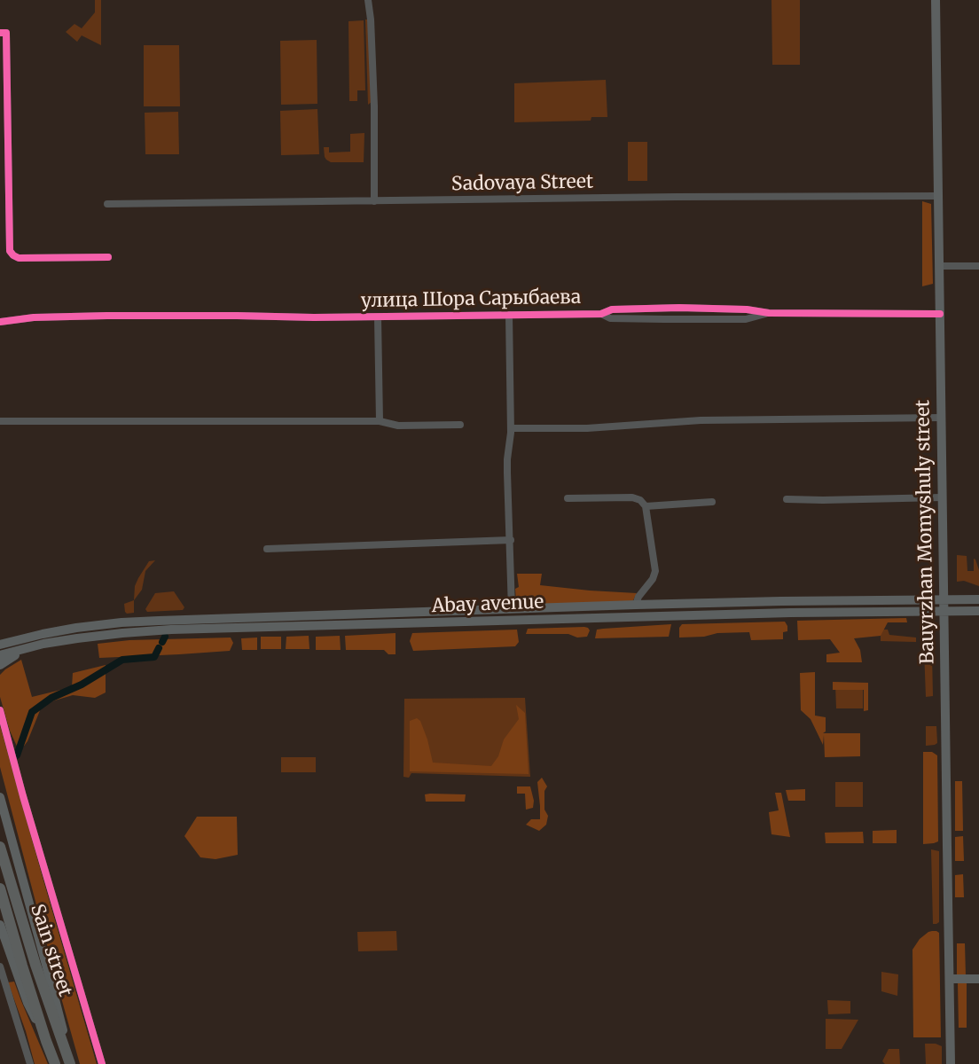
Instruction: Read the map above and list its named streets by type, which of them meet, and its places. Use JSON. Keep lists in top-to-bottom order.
{
  "streets": {
    "main road": ["Bauyrzhan Momyshuly street", "Abay avenue", "Sain street"],
    "street": ["Sadovaya Street", "улица Шора Сарыбаева"]
  },
  "crossings": [
    ["Sadovaya Street", "Bauyrzhan Momyshuly street"],
    ["улица Шора Сарыбаева", "Bauyrzhan Momyshuly street"],
    ["Bauyrzhan Momyshuly street", "Abay avenue"]
  ]
}
